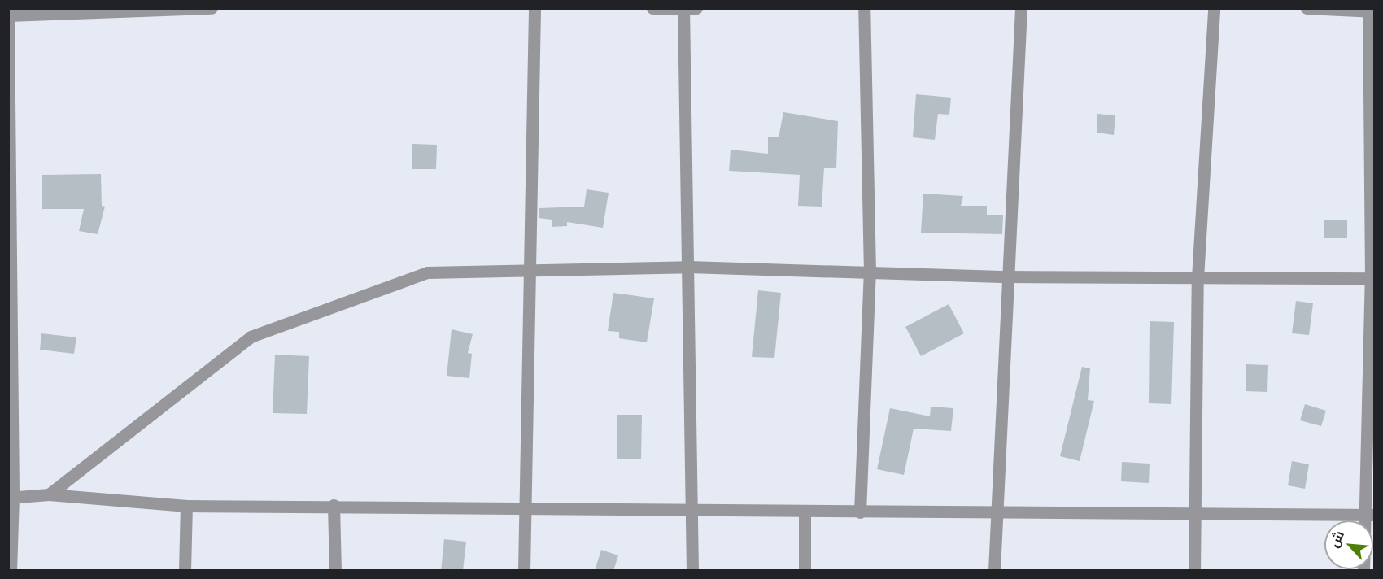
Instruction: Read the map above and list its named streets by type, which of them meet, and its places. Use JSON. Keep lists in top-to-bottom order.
{
  "north": "top left"
}
